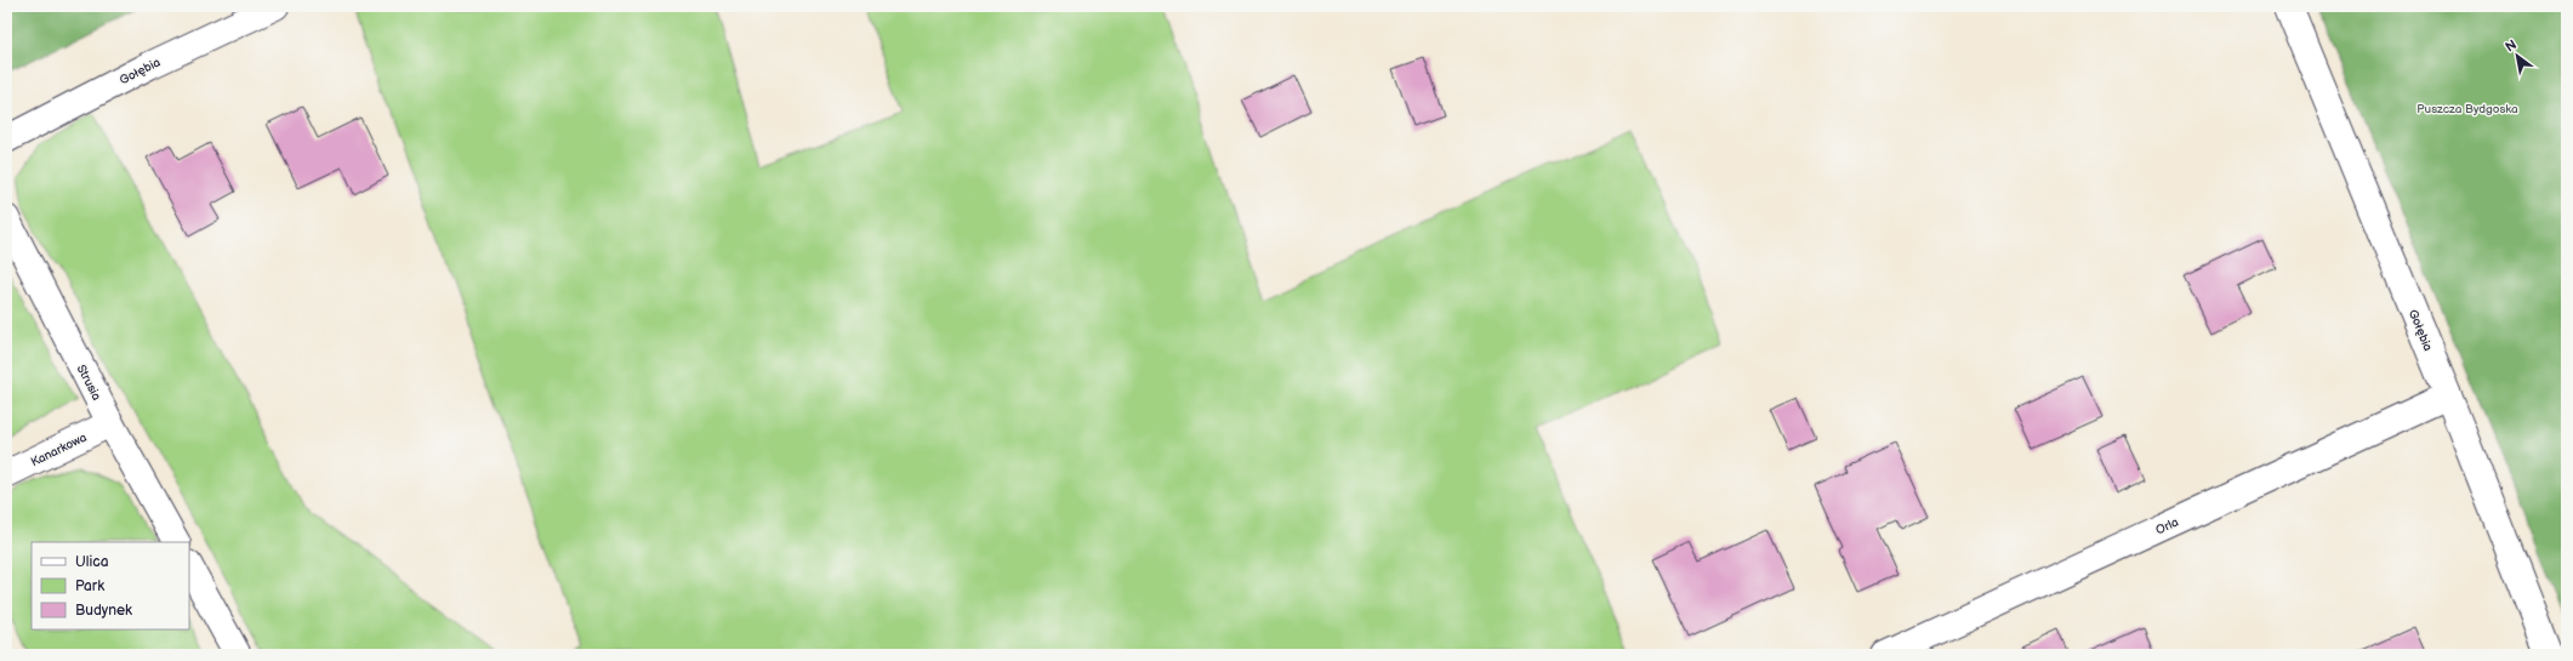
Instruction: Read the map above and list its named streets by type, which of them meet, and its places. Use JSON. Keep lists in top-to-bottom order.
{
  "streets": {
    "street": [
      "Gołębia",
      "Strusia",
      "Kanarkowa",
      "Orla"
    ]
  },
  "crossings": [
    ["Gołębia", "Orla"],
    ["Strusia", "Kanarkowa"]
  ],
  "parks": ["Puszcza Bydgoska"],
  "legend": ["Ulica", "Park", "Budynek"],
  "north": "top left"
}
